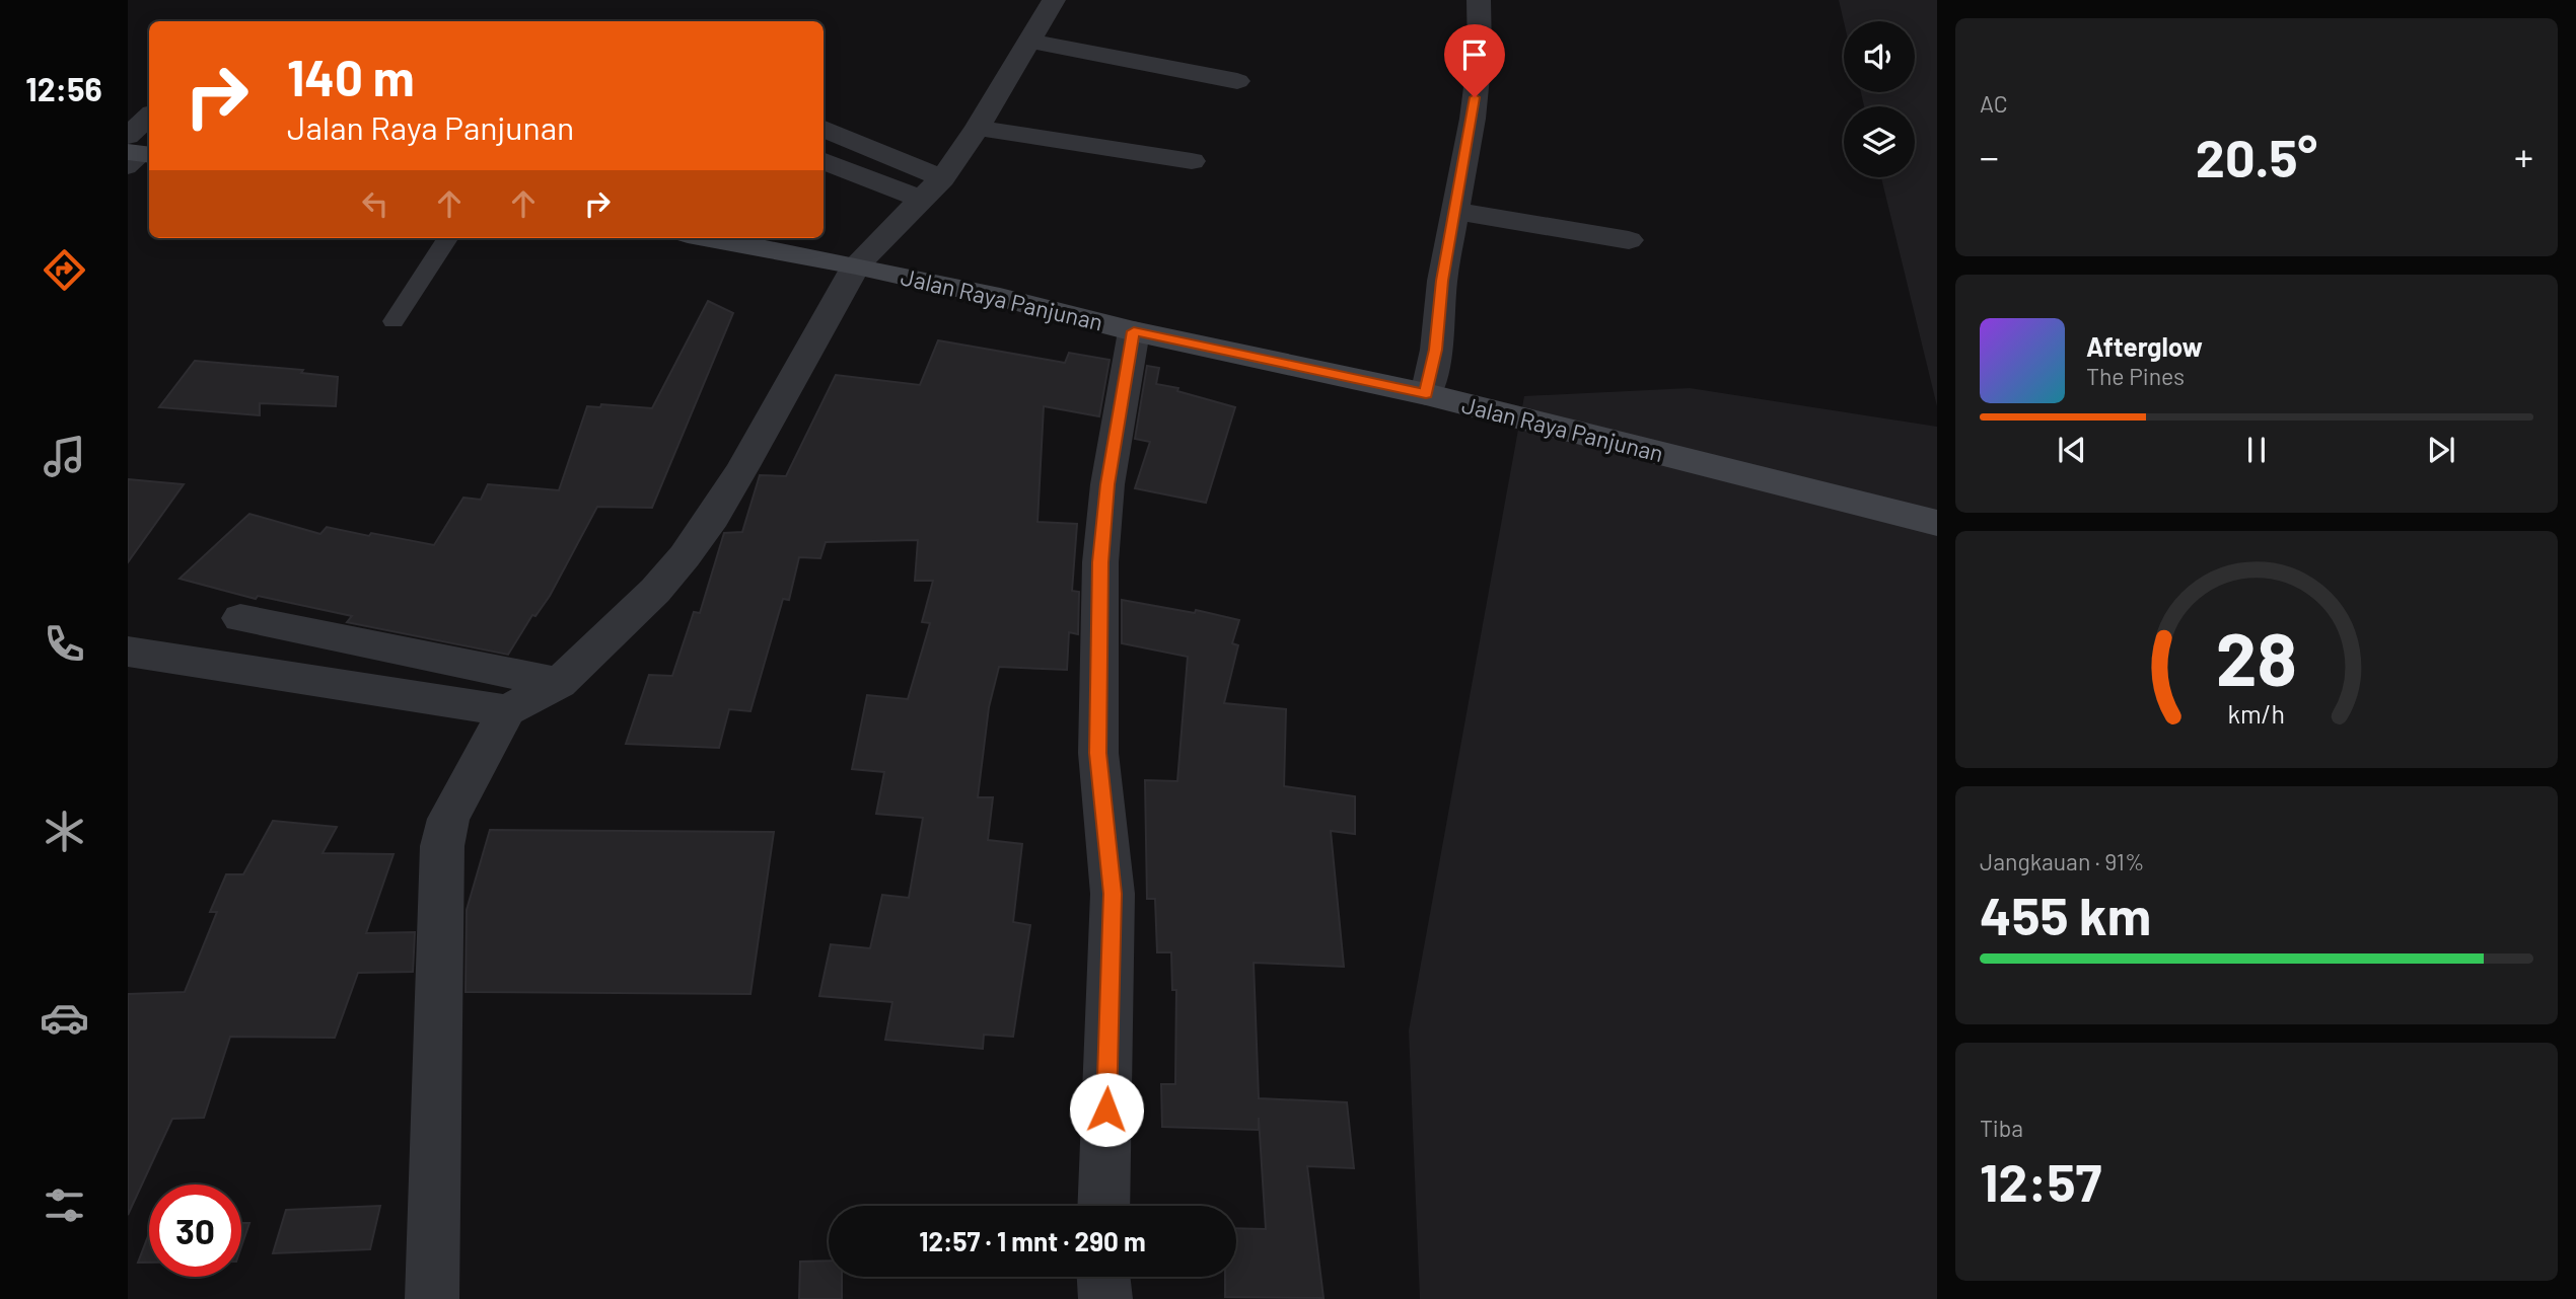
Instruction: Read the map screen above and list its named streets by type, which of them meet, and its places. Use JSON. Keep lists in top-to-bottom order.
{
  "streets": {
    "main road": ["Jalan Raya Panjunan"]
  },
  "page": {
    "tabs": "12:56",
    "tile": [
      "AC",
      ["Jangkauan · 91%", "455 km"],
      ["Tiba", "12:57"]
    ],
    "turn": ["140 m", "Jalan Raya Panjunan"],
    "heat": ["−", "20.5°", "+"],
    "song": ["Afterglow", "The Pines"],
    "limit": "30",
    "trip": "12:57 · 1 mnt · 290 m",
    "gauge": ["28", "km/h"]
  }
}
